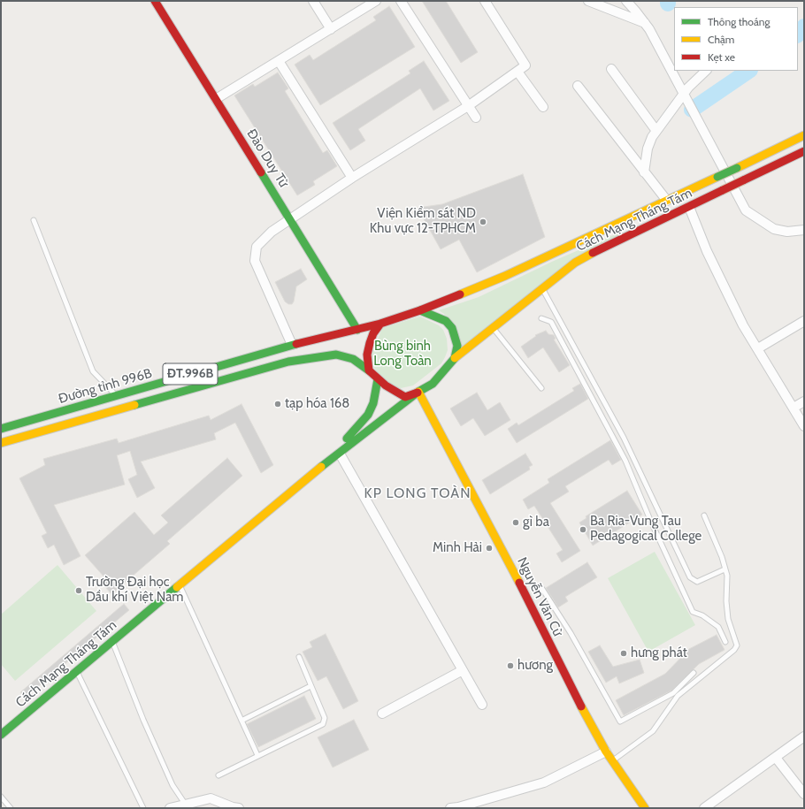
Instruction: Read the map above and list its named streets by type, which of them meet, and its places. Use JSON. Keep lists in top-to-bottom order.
{
  "streets": {
    "main road": [
      "Đào Duy Từ",
      "Cách Mạng Tháng Tám",
      "ĐT.996B",
      "Đường tỉnh 996B",
      "Nguyễn Văn Cừ"
    ]
  },
  "crossings": [
    ["Đào Duy Từ", "Đường tỉnh 996B"],
    ["Cách Mạng Tháng Tám", "Đường tỉnh 996B"],
    ["Cách Mạng Tháng Tám", "Nguyễn Văn Cừ"],
    ["Đường tỉnh 996B", "Nguyễn Văn Cừ"]
  ],
  "districts": ["KP LONG TOÀN"],
  "parks": ["Bùng binh Long Toàn"],
  "places": [
    "Viện Kiểm sát ND Khu vực 12-TPHCM",
    "tạp hóa 168",
    "gì ba",
    "Ba Ria-Vung Tau Pedagogical College",
    "Minh Hải",
    "Trường Đại học Dầu khí Việt Nam",
    "hưng phát",
    "hương"
  ],
  "legend": ["Thông thoáng", "Chậm", "Kẹt xe"]
}
